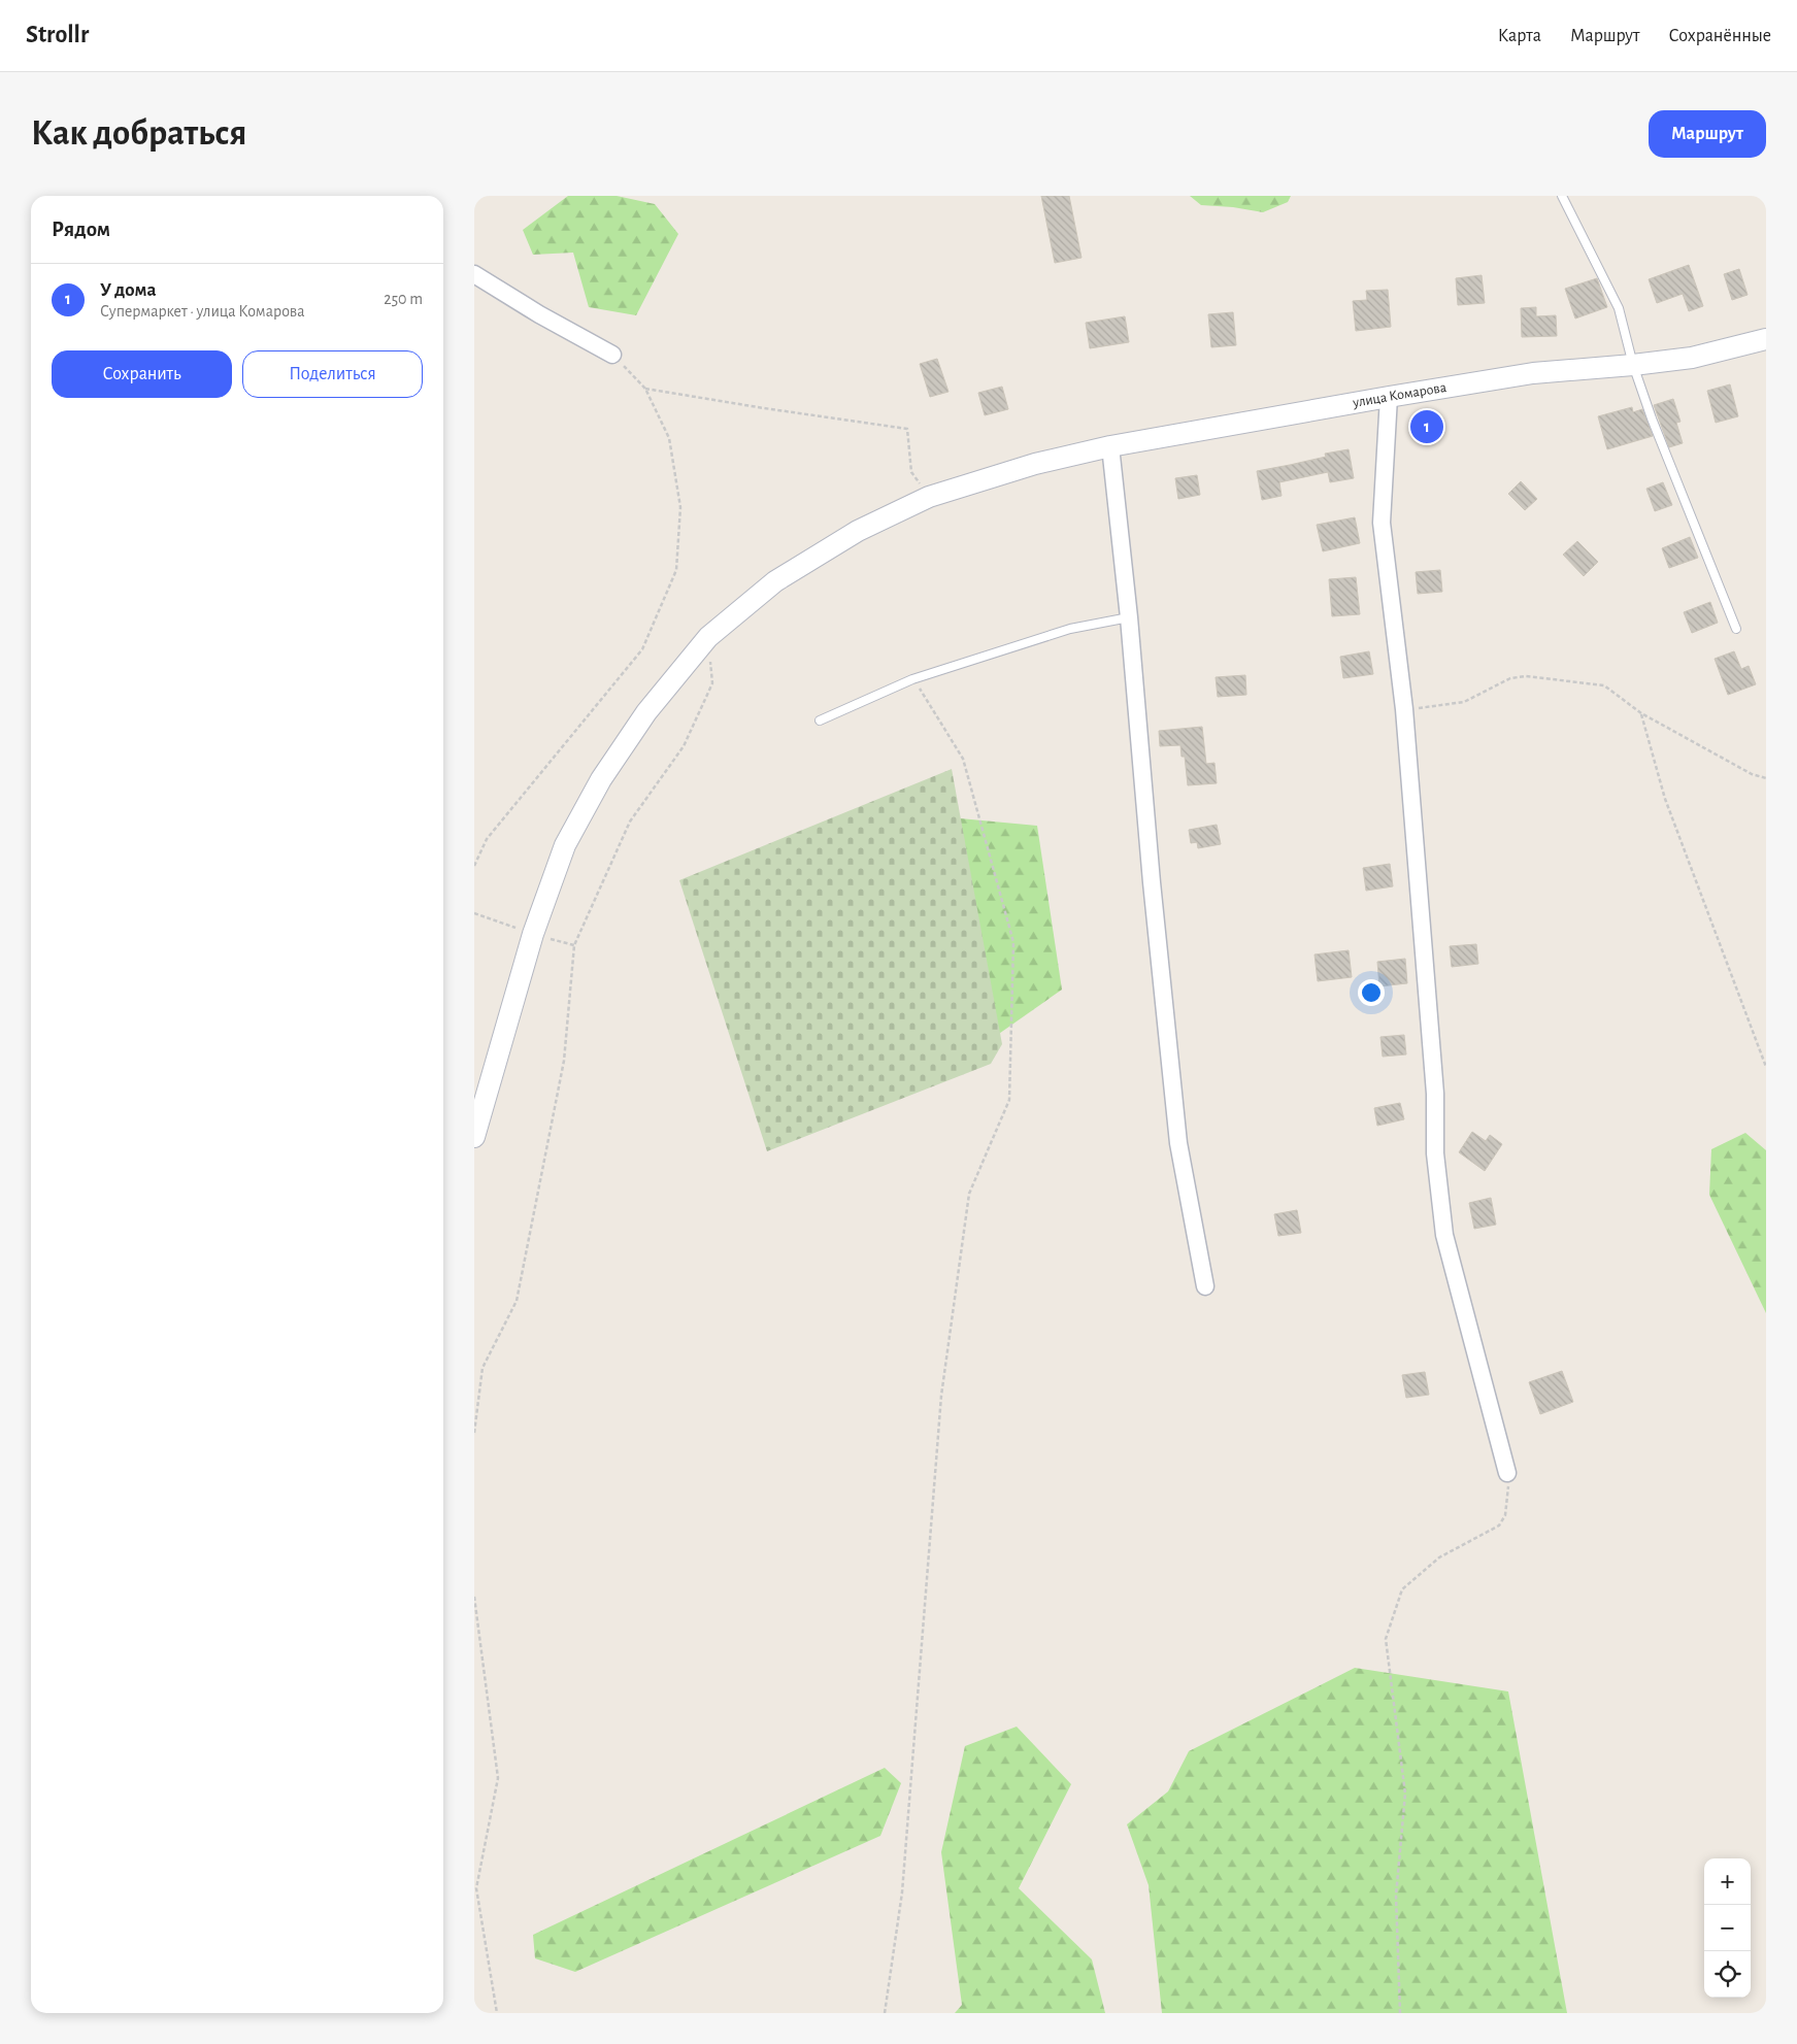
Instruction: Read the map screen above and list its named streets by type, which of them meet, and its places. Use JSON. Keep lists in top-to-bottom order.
{
  "streets": {
    "street": ["улица Комарова"]
  },
  "page": {
    "header": "Strollr",
    "nav": ["Карта", "Маршрут", "Сохранённые"],
    "buttons": [
      "Маршрут",
      ["Сохранить", "Поделиться"]
    ],
    "title": "Как добраться",
    "heading": "Рядом",
    "list": [
      {
        "mark": "1",
        "name": "У дома",
        "note": "Супермаркет · улица Комарова",
        "value": "250 m"
      }
    ],
    "pins": "1",
    "map_buttons": ["+", "−"]
  }
}
